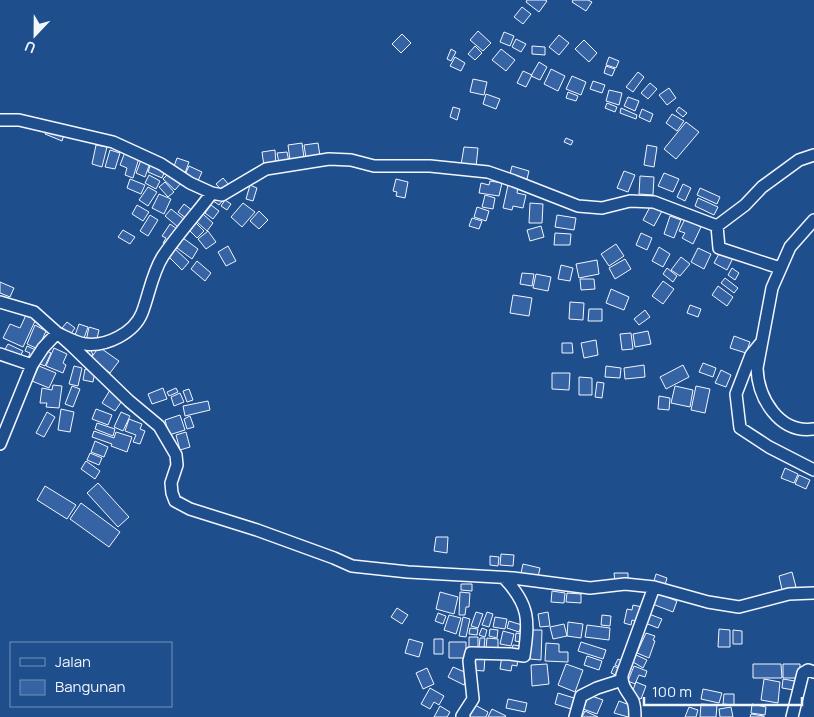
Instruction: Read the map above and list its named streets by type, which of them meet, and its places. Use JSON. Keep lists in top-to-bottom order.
{
  "legend": ["Jalan", "Bangunan"],
  "scale_bar": "100 m",
  "north": "bottom"
}
